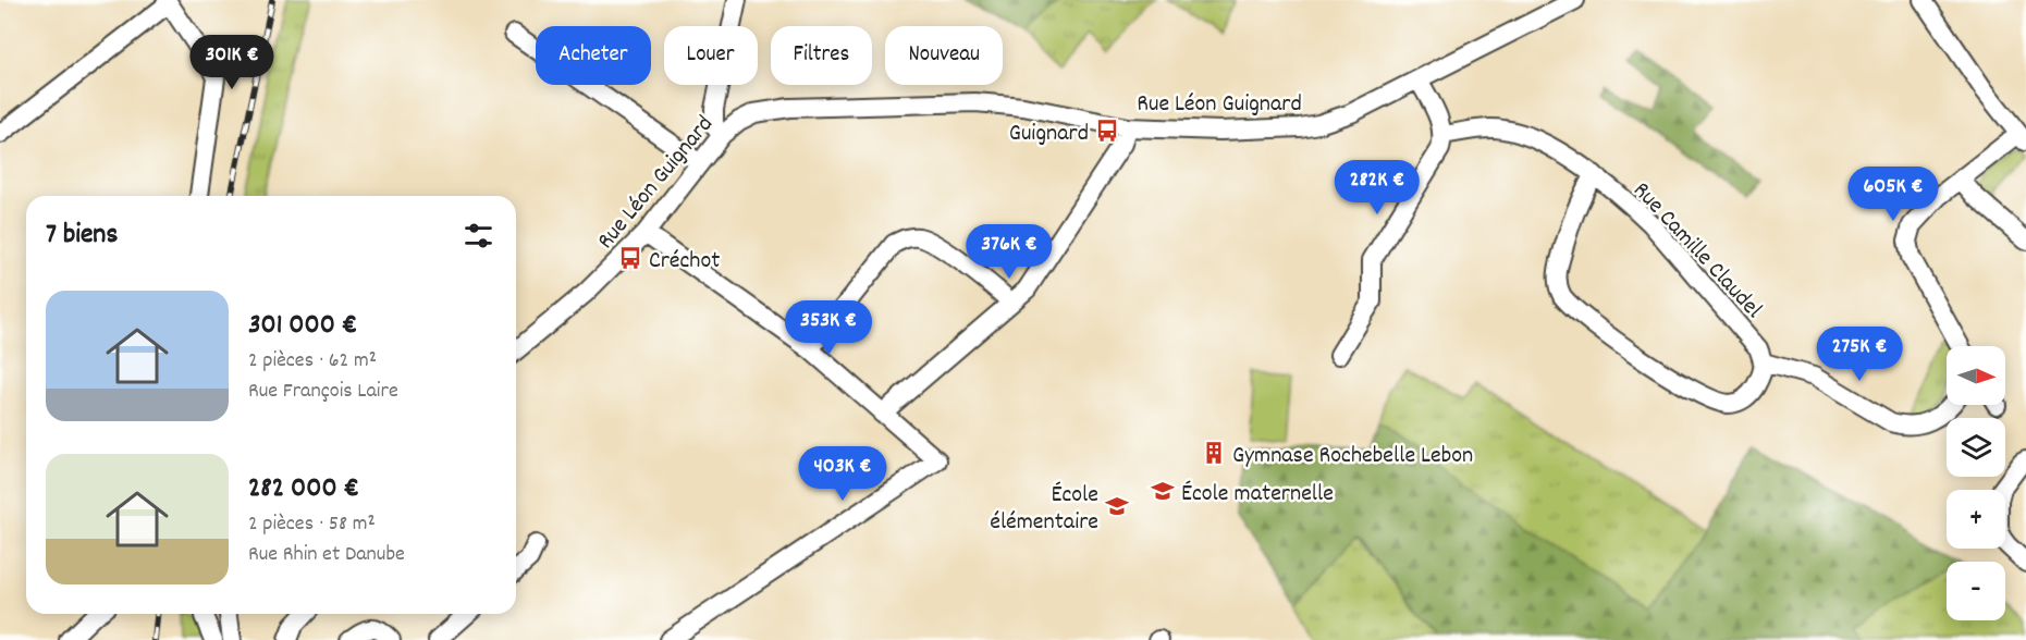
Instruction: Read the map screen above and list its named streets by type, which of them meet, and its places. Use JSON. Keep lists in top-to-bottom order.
{
  "streets": {
    "street": ["Rue Léon Guignard", "Rue Camille Claudel"]
  },
  "places": {
    "bus stop": ["Guignard", "Créchot"],
    "building": ["Gymnase Rochebelle Lebon"],
    "school or university": ["École maternelle", "École élémentaire"]
  },
  "north": "right",
  "page": {
    "chip": [
      "Acheter",
      "Louer",
      "Filtres",
      "Nouveau"
    ],
    "price": [
      "301K €",
      "282K €",
      "605K €",
      "376K €",
      "353K €",
      "275K €",
      "403K €"
    ],
    "heading": "7 biens",
    "list": [
      {
        "name": "301 000 €",
        "note": "2 pièces · 62 m² · Rue François Laire"
      },
      {
        "name": "282 000 €",
        "note": "2 pièces · 58 m² · Rue Rhin et Danube"
      }
    ],
    "map_buttons": ["+", "−"]
  }
}
